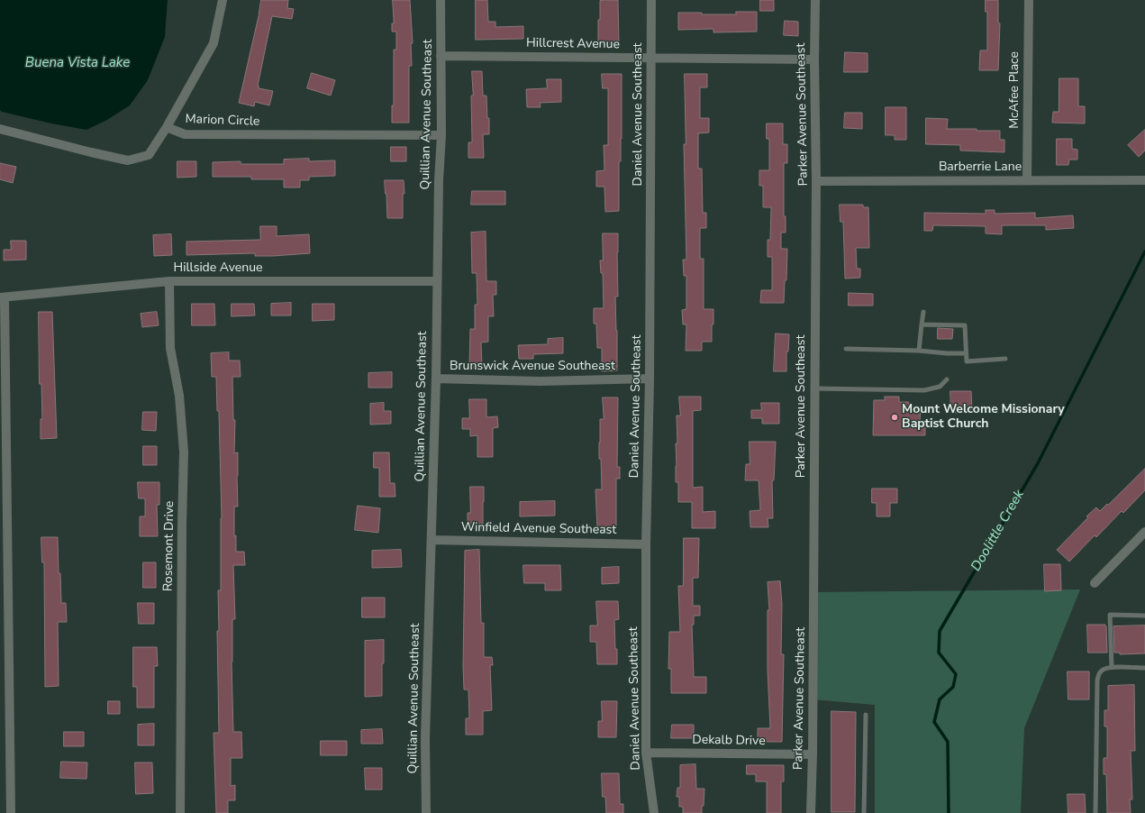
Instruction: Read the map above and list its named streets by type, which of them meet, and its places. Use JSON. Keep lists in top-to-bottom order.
{
  "streets": {
    "street": [
      "Hillcrest Avenue",
      "McAfee Place",
      "Quillian Avenue Southeast",
      "Daniel Avenue Southeast",
      "Parker Avenue Southeast",
      "Marion Circle",
      "Barberrie Lane",
      "Hillside Avenue",
      "Brunswick Avenue Southeast",
      "Winfield Avenue Southeast",
      "Rosemont Drive",
      "Dekalb Drive"
    ]
  },
  "crossings": [
    ["Hillcrest Avenue", "Quillian Avenue Southeast"],
    ["Hillcrest Avenue", "Daniel Avenue Southeast"],
    ["Hillcrest Avenue", "Parker Avenue Southeast"],
    ["McAfee Place", "Barberrie Lane"],
    ["Quillian Avenue Southeast", "Marion Circle"],
    ["Quillian Avenue Southeast", "Hillside Avenue"],
    ["Quillian Avenue Southeast", "Brunswick Avenue Southeast"],
    ["Quillian Avenue Southeast", "Winfield Avenue Southeast"],
    ["Daniel Avenue Southeast", "Brunswick Avenue Southeast"],
    ["Daniel Avenue Southeast", "Winfield Avenue Southeast"],
    ["Daniel Avenue Southeast", "Dekalb Drive"],
    ["Parker Avenue Southeast", "Barberrie Lane"],
    ["Parker Avenue Southeast", "Dekalb Drive"],
    ["Hillside Avenue", "Rosemont Drive"]
  ],
  "water": ["Buena Vista Lake", "Doolittle Creek"],
  "places": ["Mount Welcome Missionary Baptist Church"]
}
